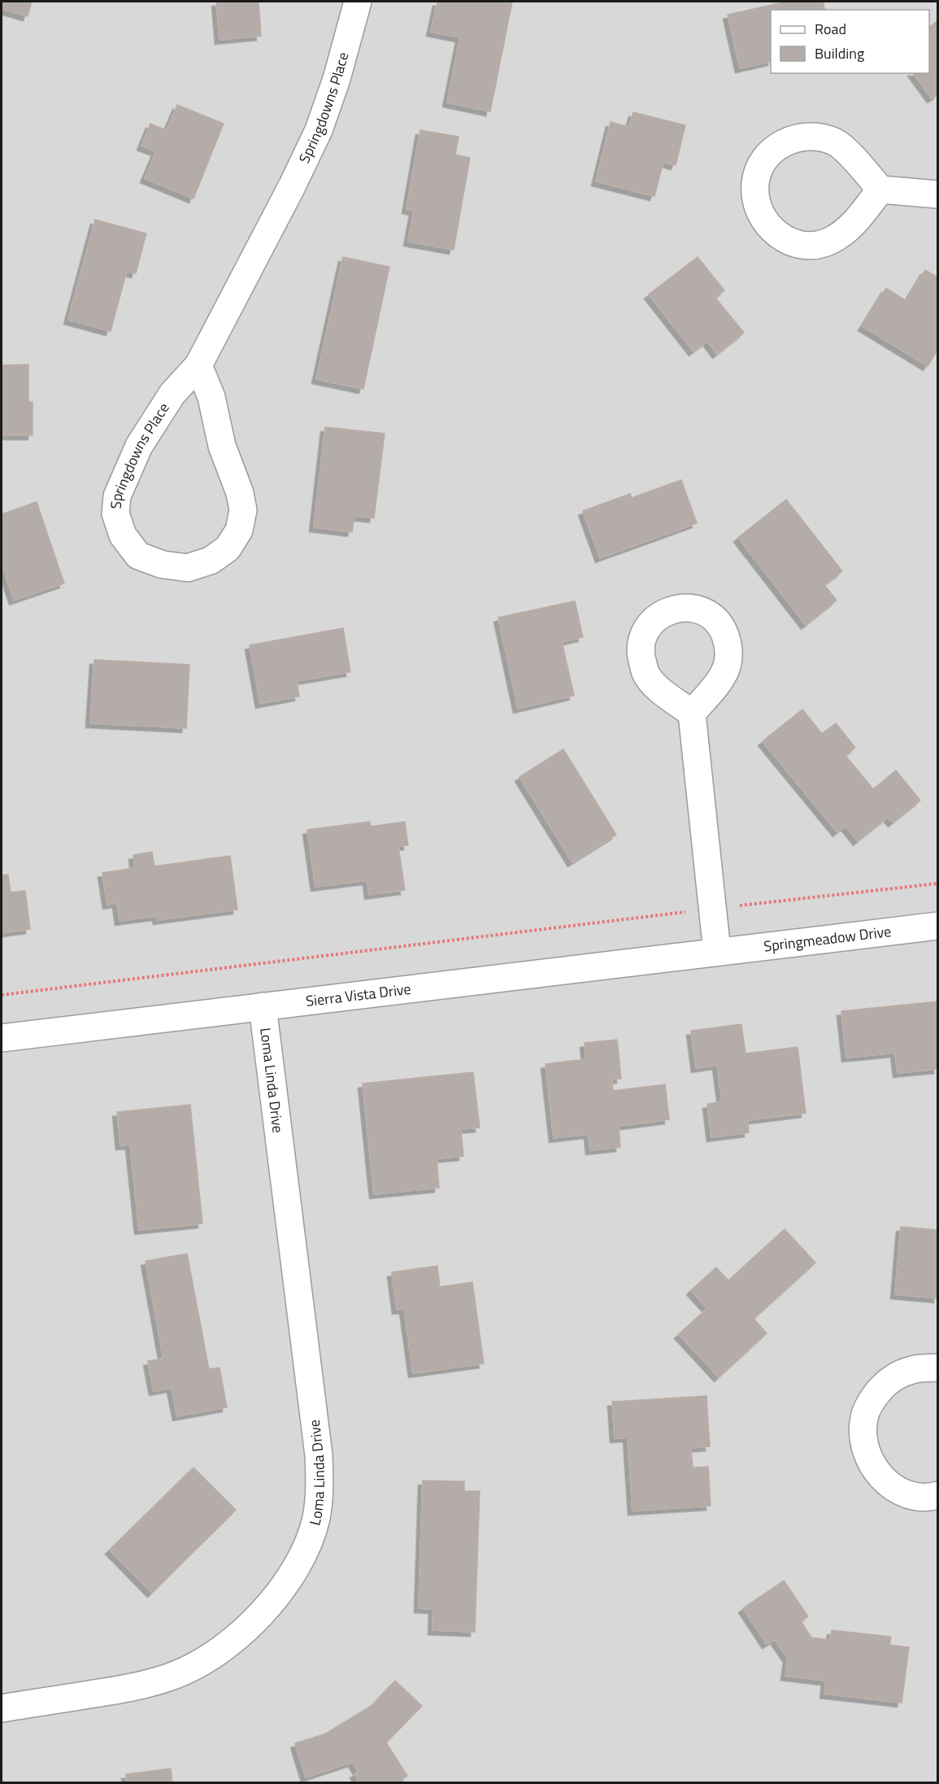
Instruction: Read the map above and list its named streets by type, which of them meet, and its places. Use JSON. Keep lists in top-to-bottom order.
{
  "streets": {
    "street": [
      "Springdowns Place",
      "Springmeadow Drive",
      "Sierra Vista Drive",
      "Loma Linda Drive"
    ]
  },
  "crossings": [
    ["Springmeadow Drive", "Sierra Vista Drive"],
    ["Sierra Vista Drive", "Loma Linda Drive"]
  ],
  "legend": ["Road", "Building"]
}
